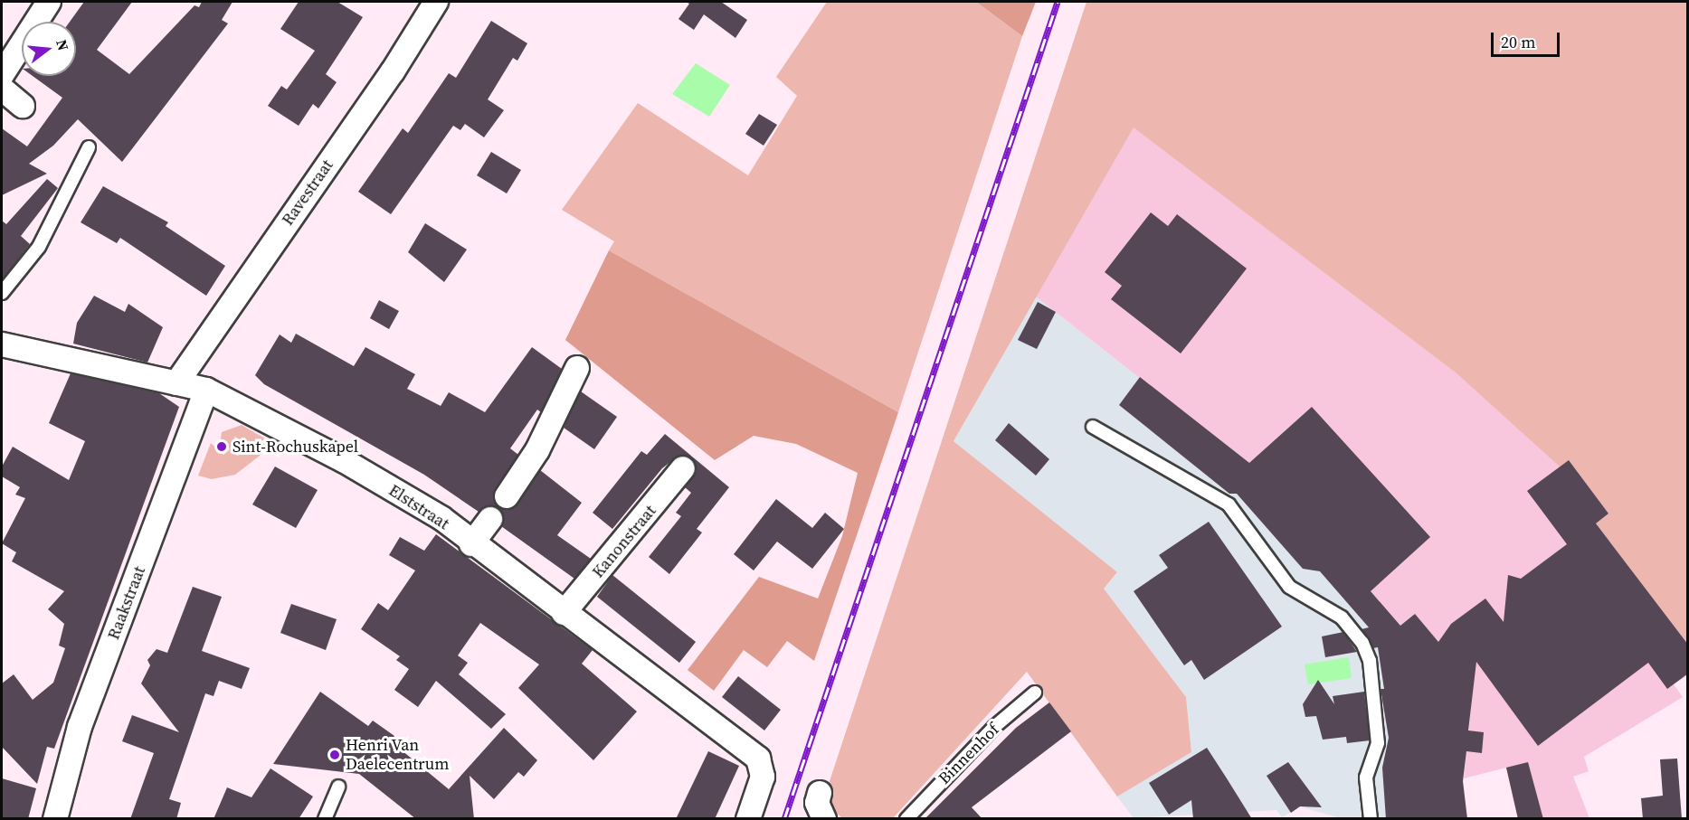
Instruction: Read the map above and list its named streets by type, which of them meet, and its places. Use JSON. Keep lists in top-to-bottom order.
{
  "streets": {
    "street": [
      "Ravestraat",
      "Elststraat",
      "Kanonstraat",
      "Raakstraat"
    ],
    "lane": ["Binnenhof"]
  },
  "crossings": [
    ["Ravestraat", "Elststraat"],
    ["Elststraat", "Kanonstraat"],
    ["Elststraat", "Raakstraat"]
  ],
  "places": ["Sint-Rochuskapel", "Henri Van Daelecentrum"],
  "scale_bar": "20 m",
  "north": "right"
}
